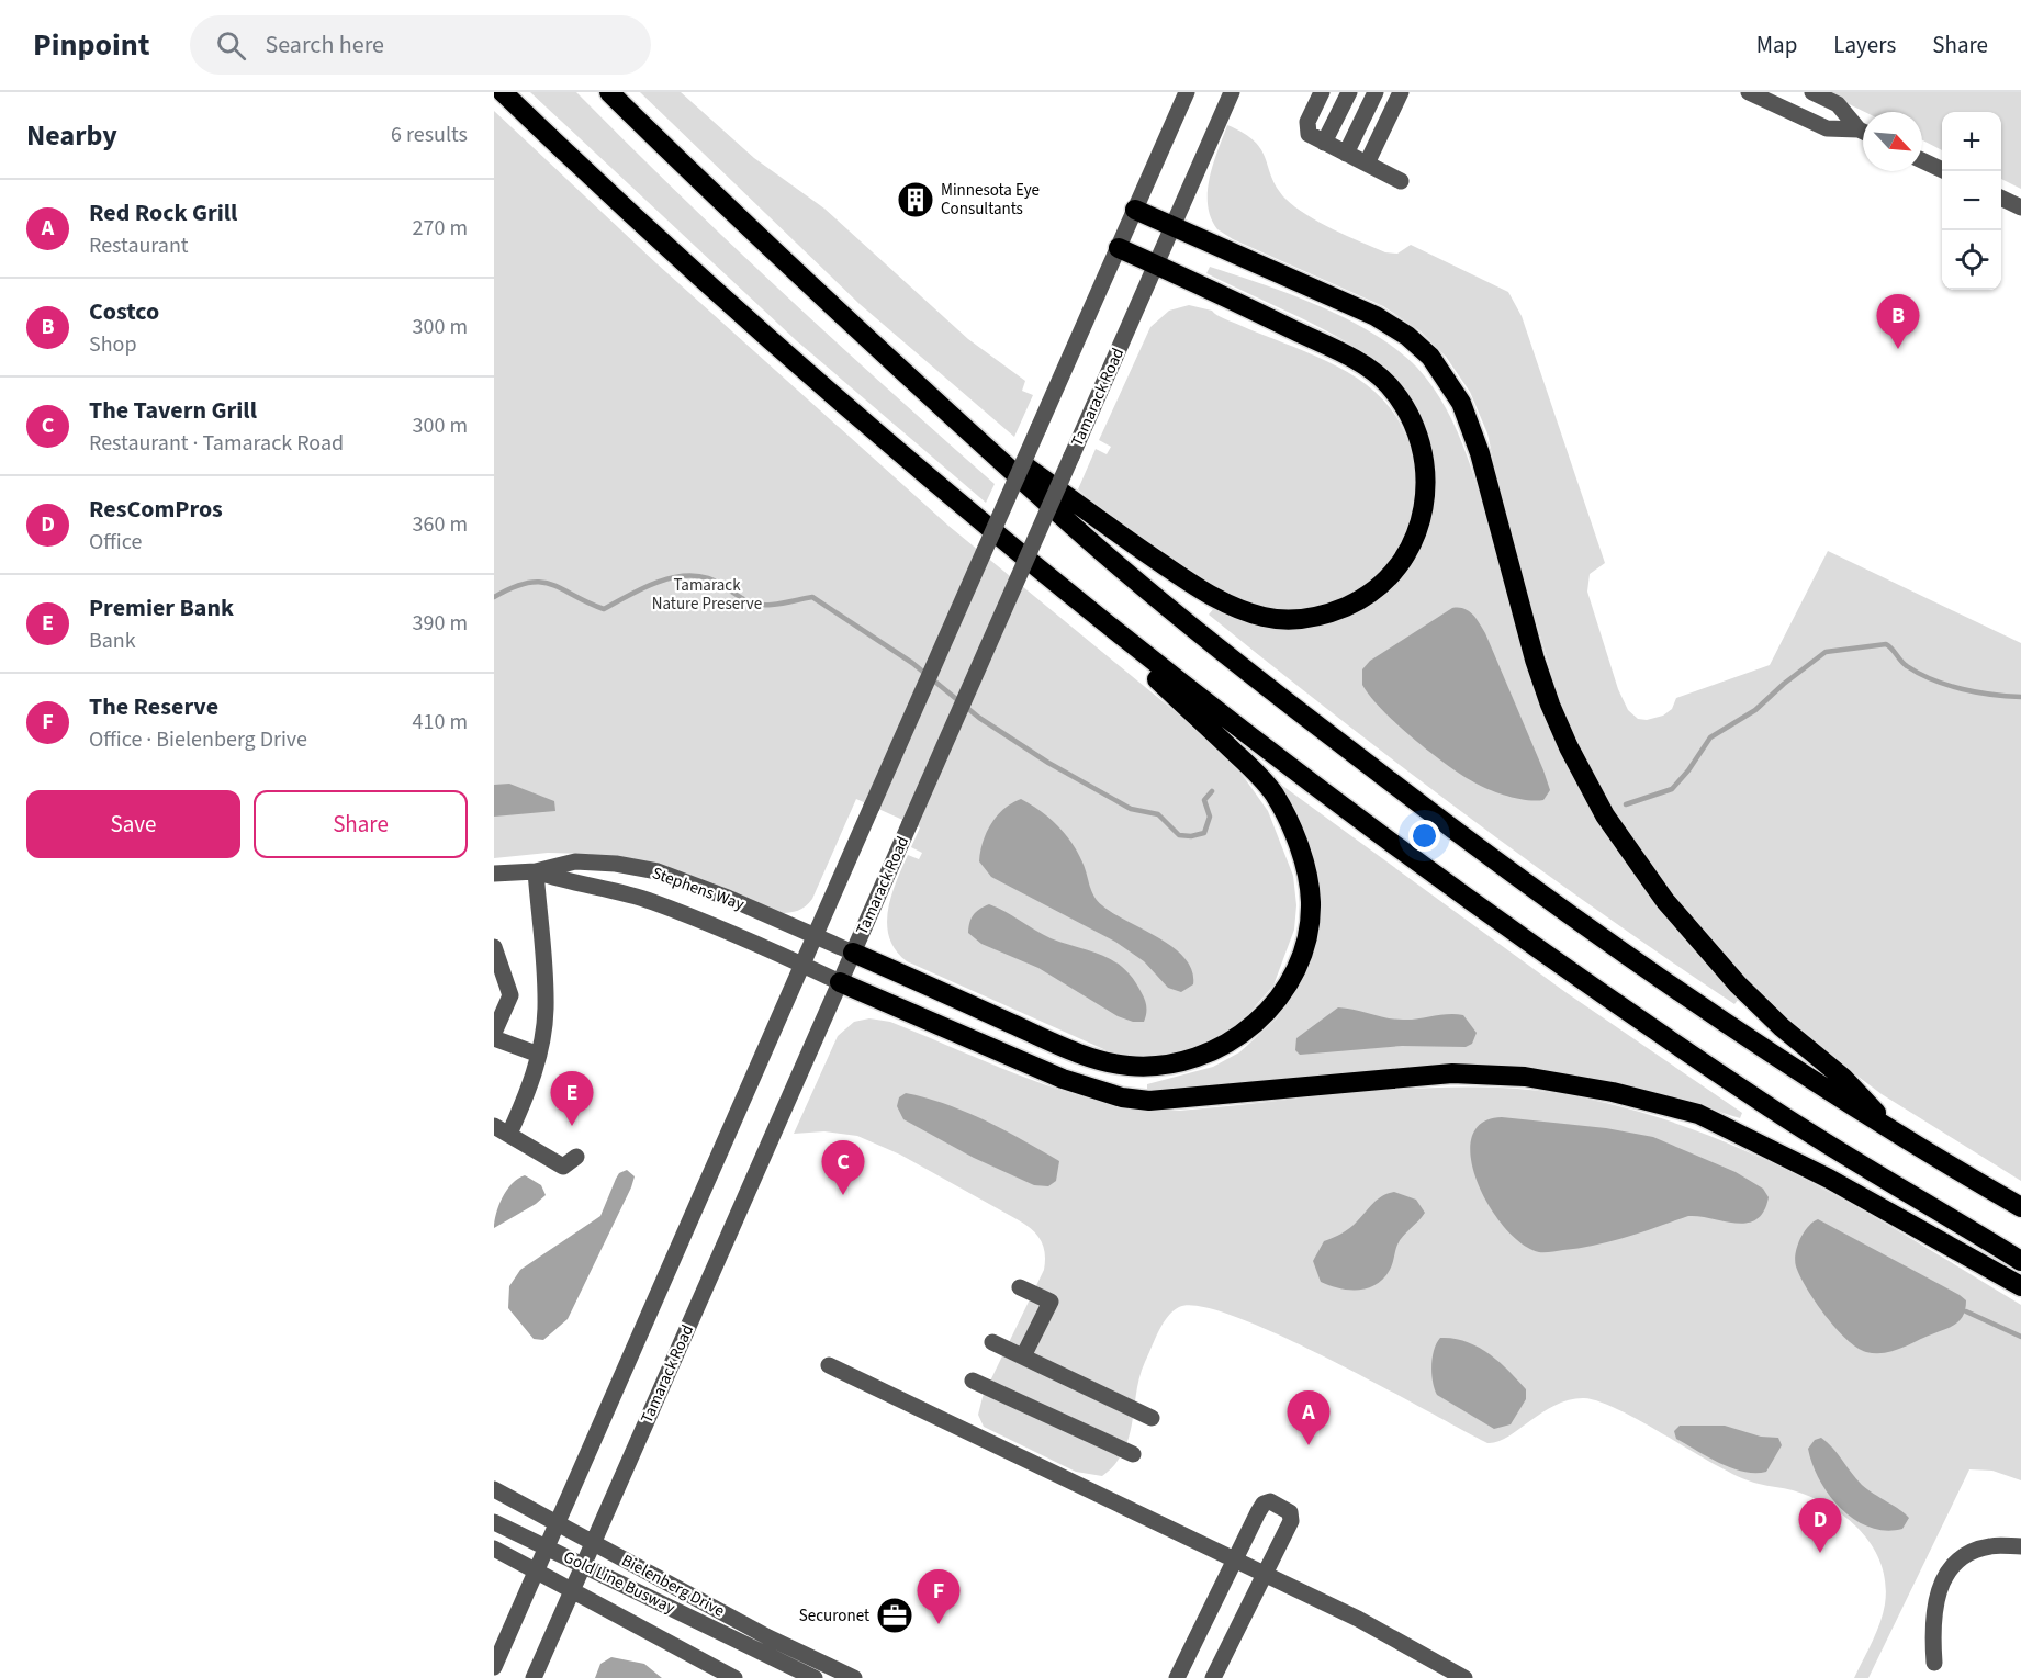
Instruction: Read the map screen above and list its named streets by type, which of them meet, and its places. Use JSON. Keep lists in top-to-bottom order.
{
  "streets": {
    "street": [
      "Tamarack Road",
      "Stephens Way",
      "Gold Line Busway",
      "Bielenberg Drive"
    ]
  },
  "crossings": [
    ["Tamarack Road", "Stephens Way"],
    ["Tamarack Road", "Gold Line Busway"],
    ["Tamarack Road", "Bielenberg Drive"]
  ],
  "parks": ["Tamarack Nature Preserve"],
  "places": {
    "building": ["Minnesota Eye Consultants"],
    "office": ["Securonet"]
  },
  "north": "bottom right",
  "page": {
    "header": "Pinpoint",
    "search": "Search here",
    "nav": ["Map", "Layers", "Share"],
    "heading": ["Nearby", "6 results"],
    "map_buttons": ["+", "−"],
    "list": [
      {
        "mark": "A",
        "name": "Red Rock Grill",
        "note": "Restaurant",
        "value": "270 m"
      },
      {
        "mark": "B",
        "name": "Costco",
        "note": "Shop",
        "value": "300 m"
      },
      {
        "mark": "C",
        "name": "The Tavern Grill",
        "note": "Restaurant · Tamarack Road",
        "value": "300 m"
      },
      {
        "mark": "D",
        "name": "ResComPros",
        "note": "Office",
        "value": "360 m"
      },
      {
        "mark": "E",
        "name": "Premier Bank",
        "note": "Bank",
        "value": "390 m"
      },
      {
        "mark": "F",
        "name": "The Reserve",
        "note": "Office · Bielenberg Drive",
        "value": "410 m"
      }
    ],
    "pins": [
      "B",
      "E",
      "C",
      "A",
      "D",
      "F"
    ],
    "buttons": ["Save", "Share"]
  }
}
